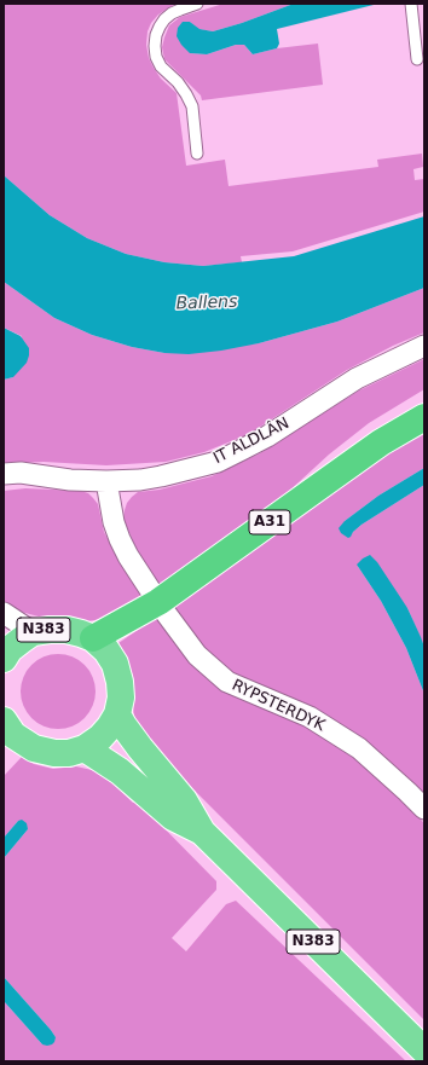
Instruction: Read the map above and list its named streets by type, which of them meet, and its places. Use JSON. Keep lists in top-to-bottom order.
{
  "streets": {
    "highway": ["A31", "N383"],
    "street": ["IT ALDLÂN", "RYPSTERDYK"]
  },
  "crossings": [
    ["IT ALDLÂN", "RYPSTERDYK"],
    ["A31", "N383"],
    ["A31", "RYPSTERDYK"]
  ],
  "water": ["Ballens"]
}
